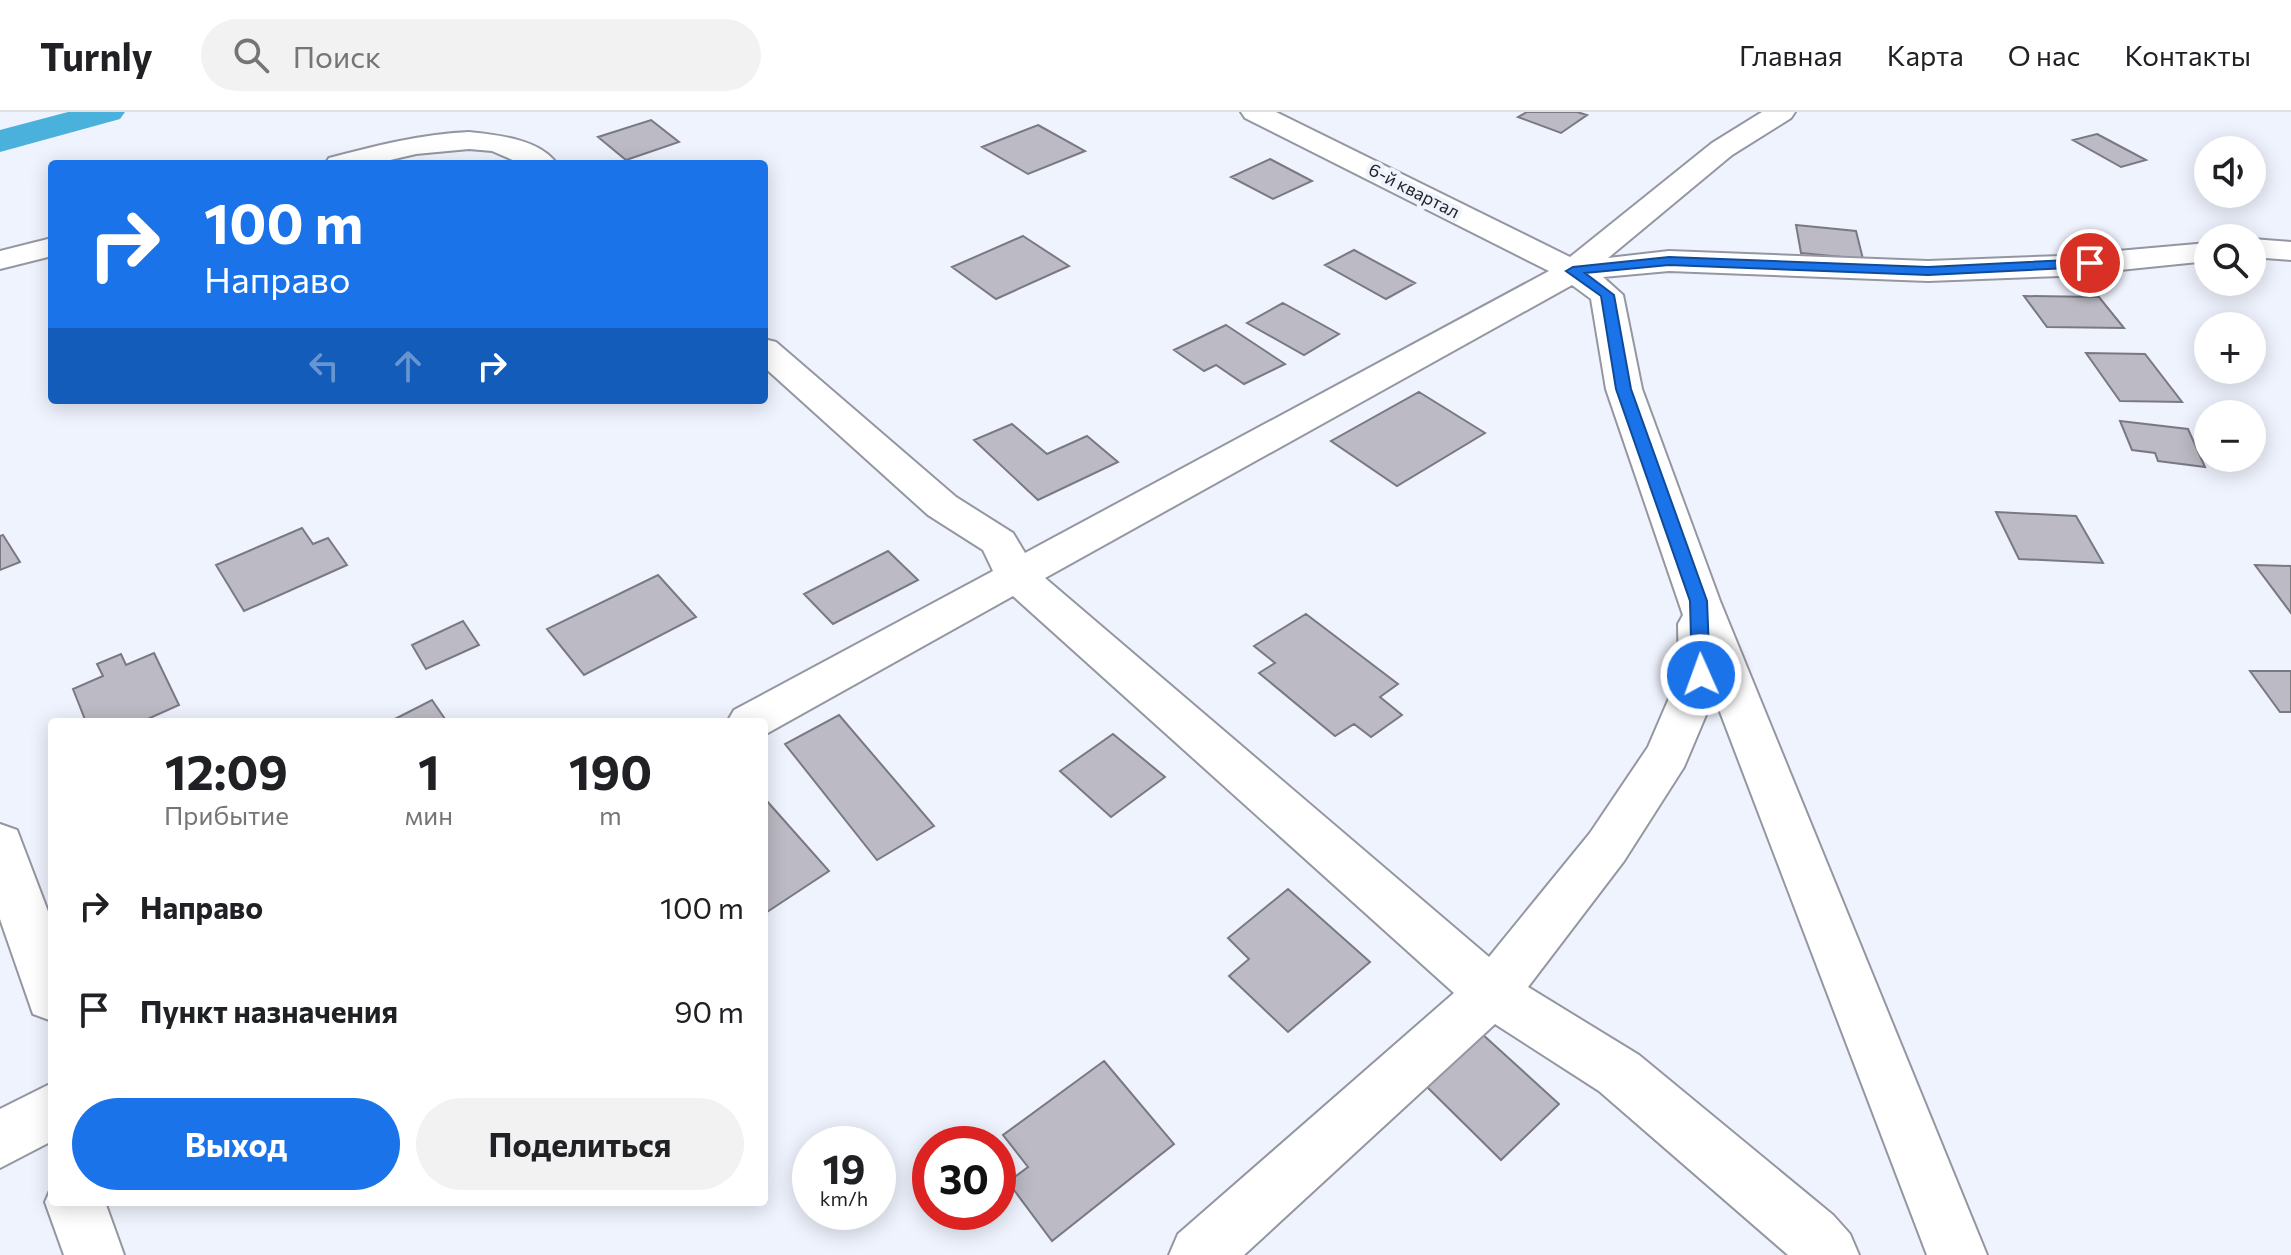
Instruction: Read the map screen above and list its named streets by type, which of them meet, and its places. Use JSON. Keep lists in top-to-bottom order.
{
  "streets": {
    "street": ["6-й квартал"]
  },
  "page": {
    "header": "Turnly",
    "search": "Поиск",
    "nav": [
      "Главная",
      "Карта",
      "О нас",
      "Контакты"
    ],
    "map_buttons": ["+", "−"],
    "turn": ["100 m", "Направо"],
    "eta": [
      "12:09",
      "Прибытие",
      "1",
      "мин",
      "190",
      "m"
    ],
    "list": [
      {
        "name": "Направо",
        "value": "100 m"
      },
      {
        "name": "Пункт назначения",
        "value": "90 m"
      }
    ],
    "buttons": ["Выход", "Поделиться"],
    "speed": "19 km/h",
    "limit": "30"
  }
}
